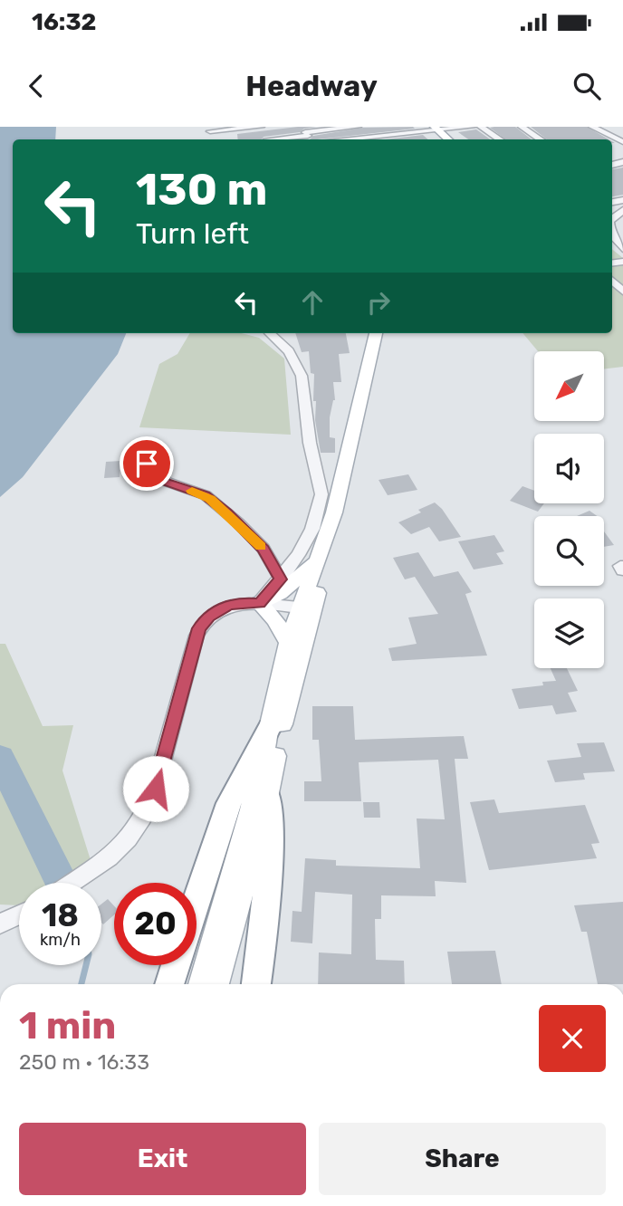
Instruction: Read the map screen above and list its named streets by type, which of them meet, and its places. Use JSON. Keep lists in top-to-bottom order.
{
  "north": "bottom left",
  "page": {
    "status": "16:32",
    "header": "Headway",
    "turn": ["130 m", "Turn left"],
    "speed": "18 km/h",
    "limit": "20",
    "heading": ["1 min", "250 m · 16:33"],
    "buttons": ["Exit", "Share"]
  }
}
